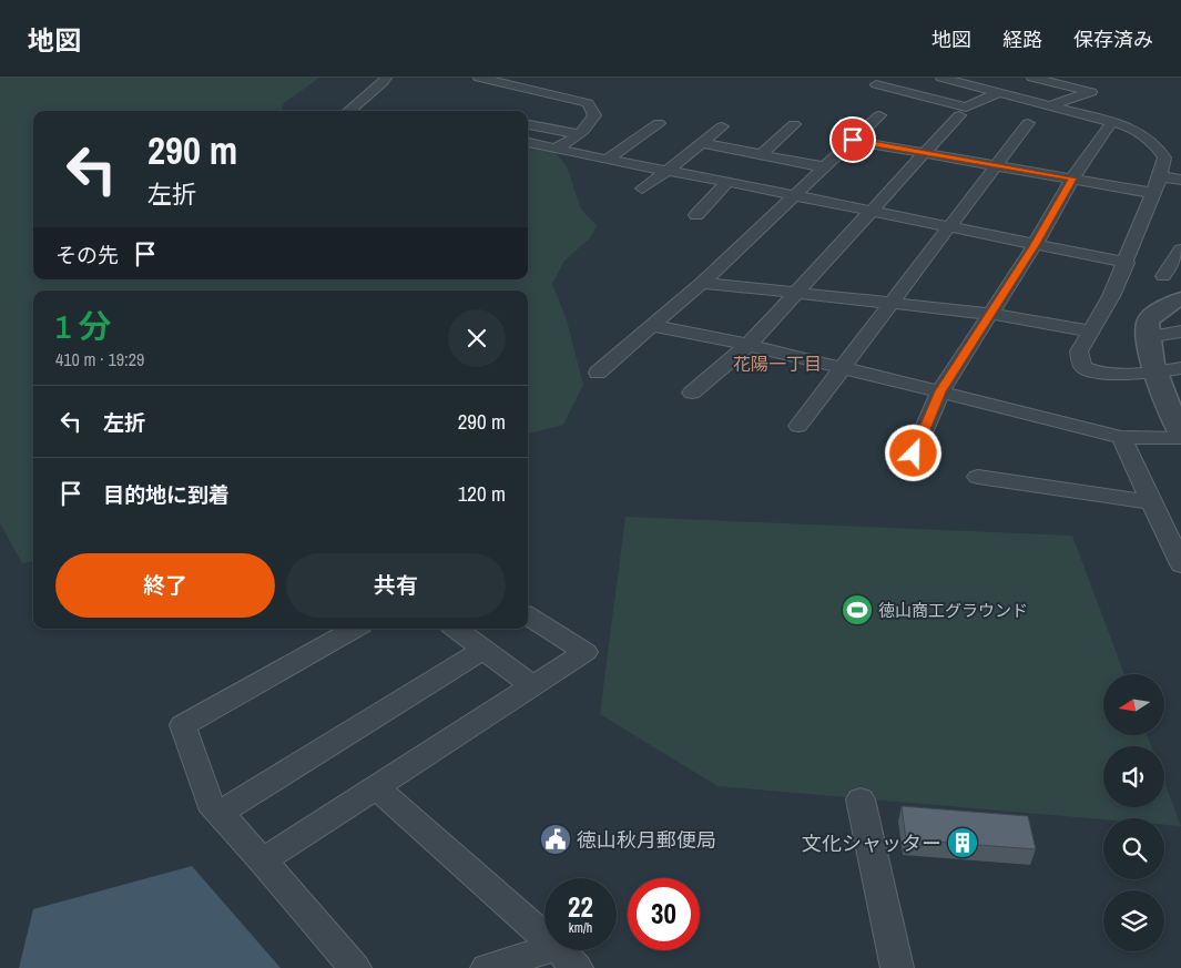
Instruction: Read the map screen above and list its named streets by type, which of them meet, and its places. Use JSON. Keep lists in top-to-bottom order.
{
  "districts": ["花陽一丁目"],
  "places": {
    "sports": ["徳山商工グラウンド"],
    "public building": ["徳山秋月郵便局"],
    "building": ["文化シャッター"]
  },
  "north": "left",
  "page": {
    "header": "地図",
    "nav": ["地図", "経路", "保存済み"],
    "turn": ["290 m", "左折"],
    "then": "その先",
    "heading": ["1 分", "410 m · 19:29"],
    "list": [
      {
        "name": "左折",
        "value": "290 m"
      },
      {
        "name": "目的地に到着",
        "value": "120 m"
      }
    ],
    "buttons": ["終了", "共有"],
    "speed": "22 km/h",
    "limit": "30"
  }
}
